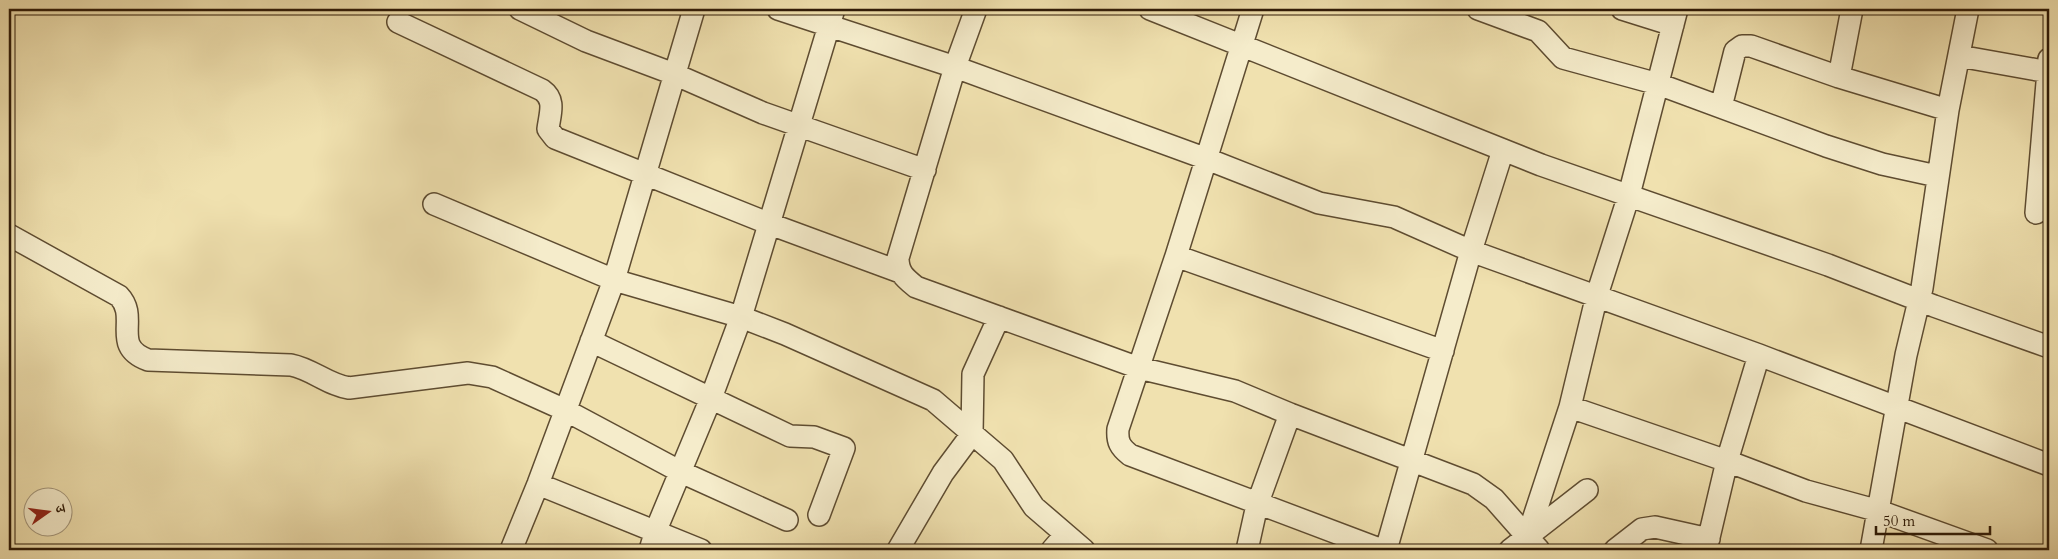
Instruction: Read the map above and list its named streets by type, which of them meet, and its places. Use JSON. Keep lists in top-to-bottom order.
{
  "scale_bar": "50 m",
  "north": "right"
}
